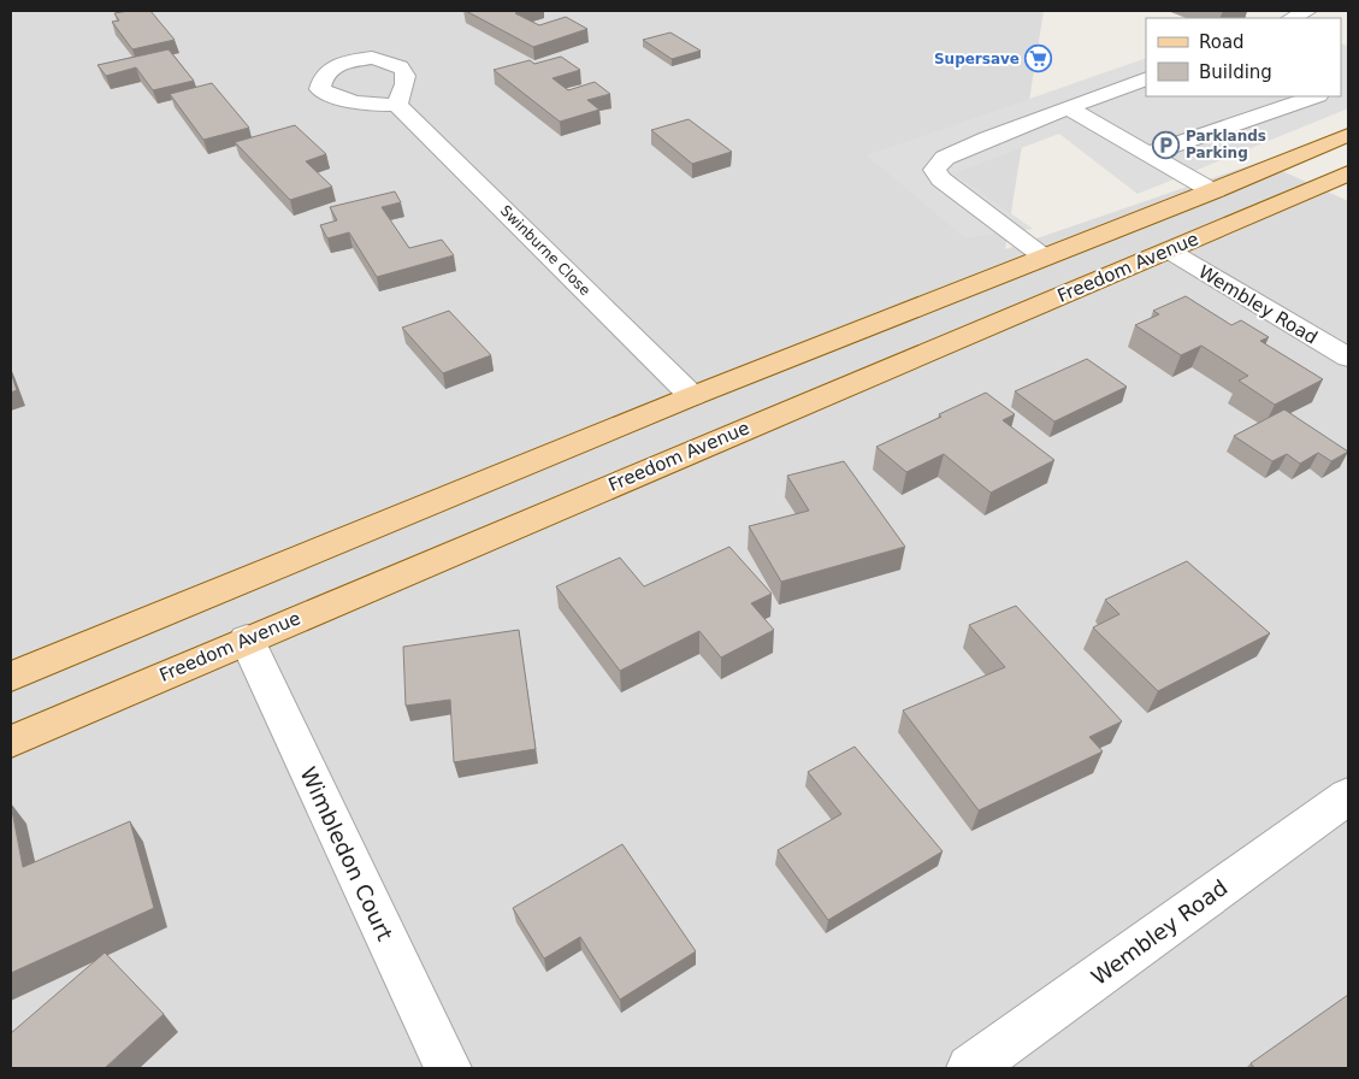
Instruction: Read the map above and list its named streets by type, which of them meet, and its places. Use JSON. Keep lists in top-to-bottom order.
{
  "streets": {
    "main road": ["Freedom Avenue"],
    "street": ["Swinburne Close", "Wembley Road", "Wimbledon Court"]
  },
  "crossings": [
    ["Swinburne Close", "Freedom Avenue"],
    ["Freedom Avenue", "Wembley Road"],
    ["Freedom Avenue", "Wimbledon Court"]
  ],
  "places": {
    "supermarket": ["Supersave"],
    "parking": ["Parklands Parking"]
  },
  "legend": ["Road", "Building"]
}
